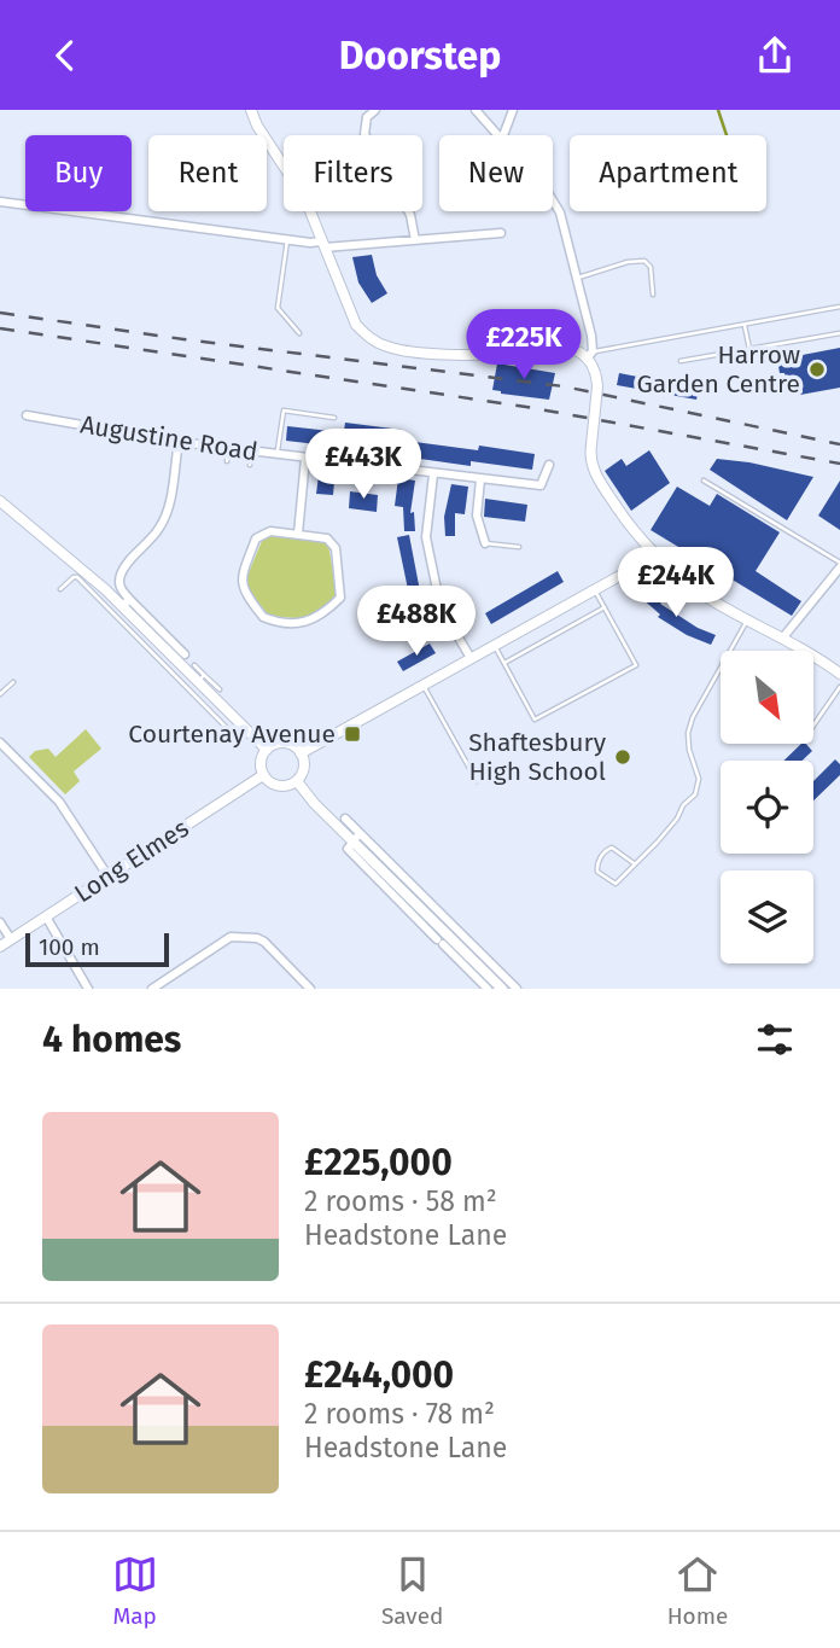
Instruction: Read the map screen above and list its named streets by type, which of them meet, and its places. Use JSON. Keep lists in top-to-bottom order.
{
  "streets": {
    "street": ["Augustine Road", "Long Elmes"]
  },
  "places": {
    "other": ["Harrow Garden Centre", "Shaftesbury High School"],
    "transit": ["Courtenay Avenue"]
  },
  "scale_bar": "100 m",
  "north": "bottom right",
  "page": {
    "header": "Doorstep",
    "chip": [
      "Buy",
      "Rent",
      "Filters",
      "New",
      "Apartment"
    ],
    "price": [
      "£225K",
      "£443K",
      "£244K",
      "£488K"
    ],
    "scale": "100 m",
    "heading": "4 homes",
    "list": [
      {
        "name": "£225,000",
        "note": "2 rooms · 58 m² · Headstone Lane"
      },
      {
        "name": "£244,000",
        "note": "2 rooms · 78 m² · Headstone Lane"
      }
    ],
    "tabs": ["Map", "Saved", "Home"]
  }
}
